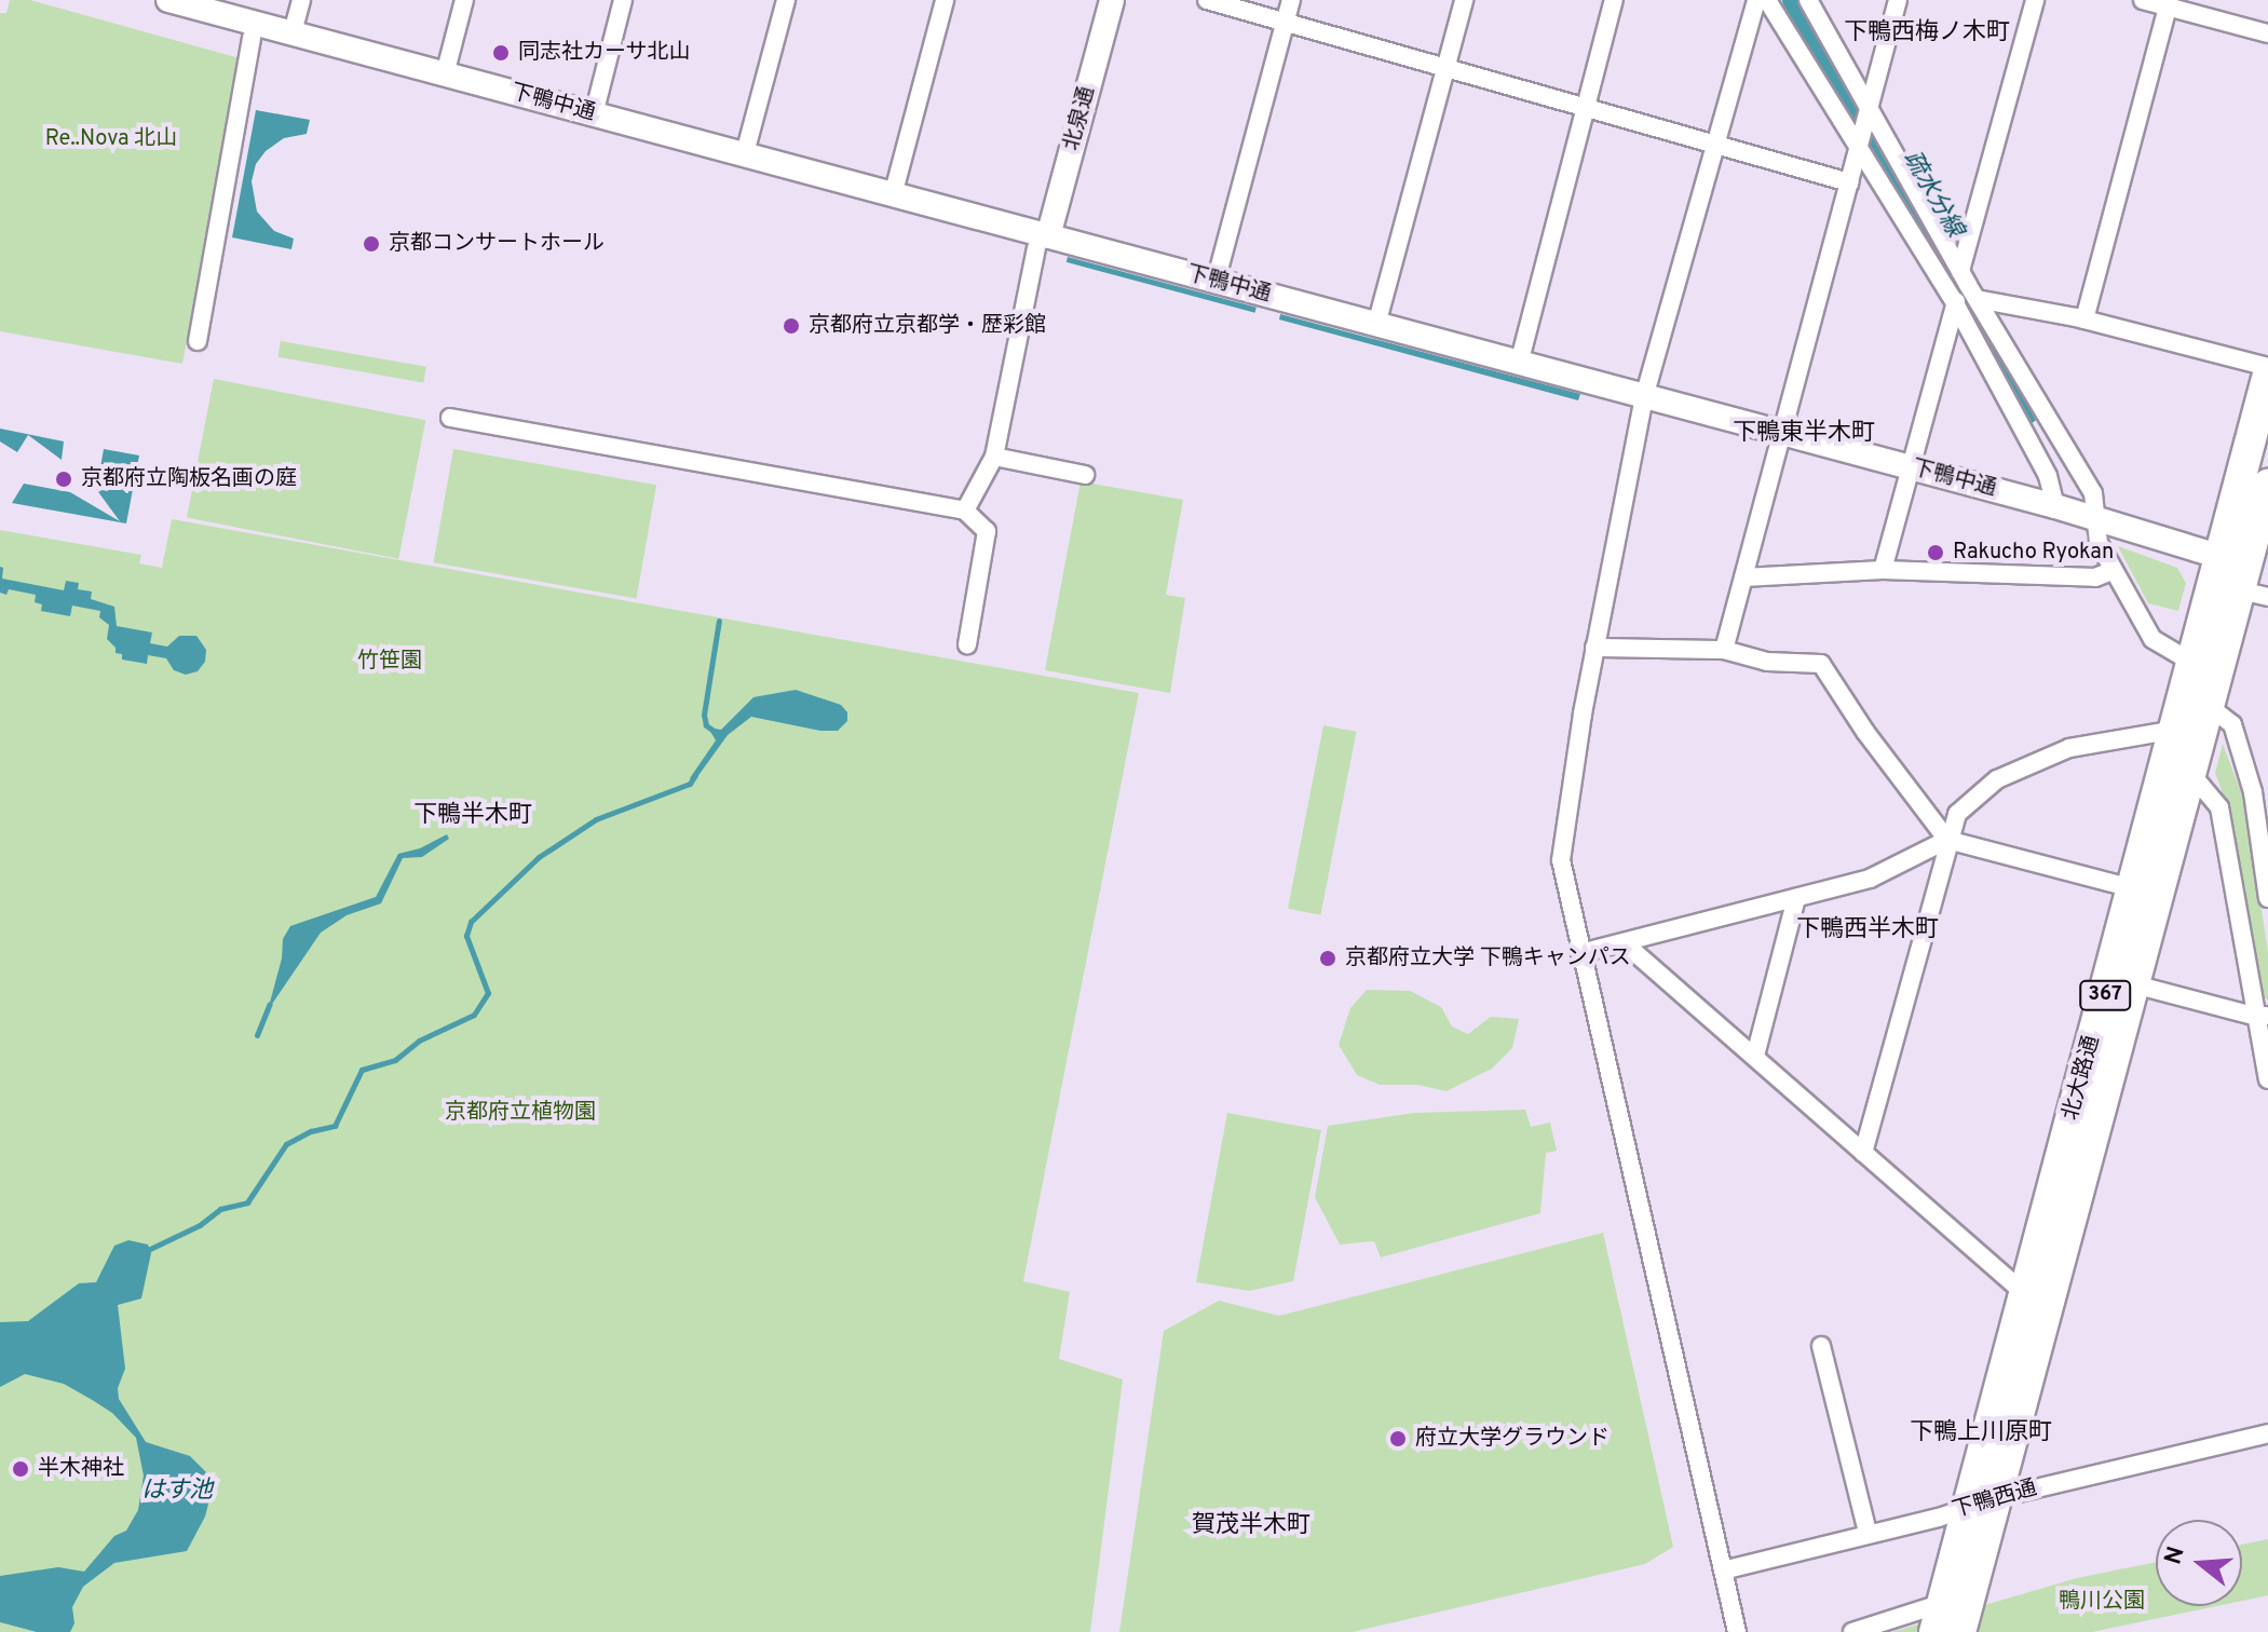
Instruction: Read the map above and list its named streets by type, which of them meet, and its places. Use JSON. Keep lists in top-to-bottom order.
{
  "streets": {
    "highway": ["367", "北大路通"],
    "street": ["下鴨中通", "北泉通", "下鴨西通"]
  },
  "crossings": [
    ["下鴨中通", "北泉通"],
    ["下鴨中通", "北大路通"],
    ["北大路通", "下鴨西通"]
  ],
  "districts": [
    "下鴨西梅ノ木町",
    "下鴨東半木町",
    "下鴨半木町",
    "下鴨西半木町",
    "下鴨上川原町",
    "賀茂半木町"
  ],
  "water": ["疏水分線", "はす池"],
  "parks": [
    "Re..Nova 北山",
    "竹笹園",
    "京都府立植物園",
    "鴨川公園"
  ],
  "places": [
    "同志社カーサ北山",
    "京都コンサートホール",
    "京都府立京都学・歴彩館",
    "京都府立陶板名画の庭",
    "Rakucho Ryokan",
    "京都府立大学 下鴨キャンパス",
    "府立大学グラウンド",
    "半木神社"
  ],
  "north": "left"
}
